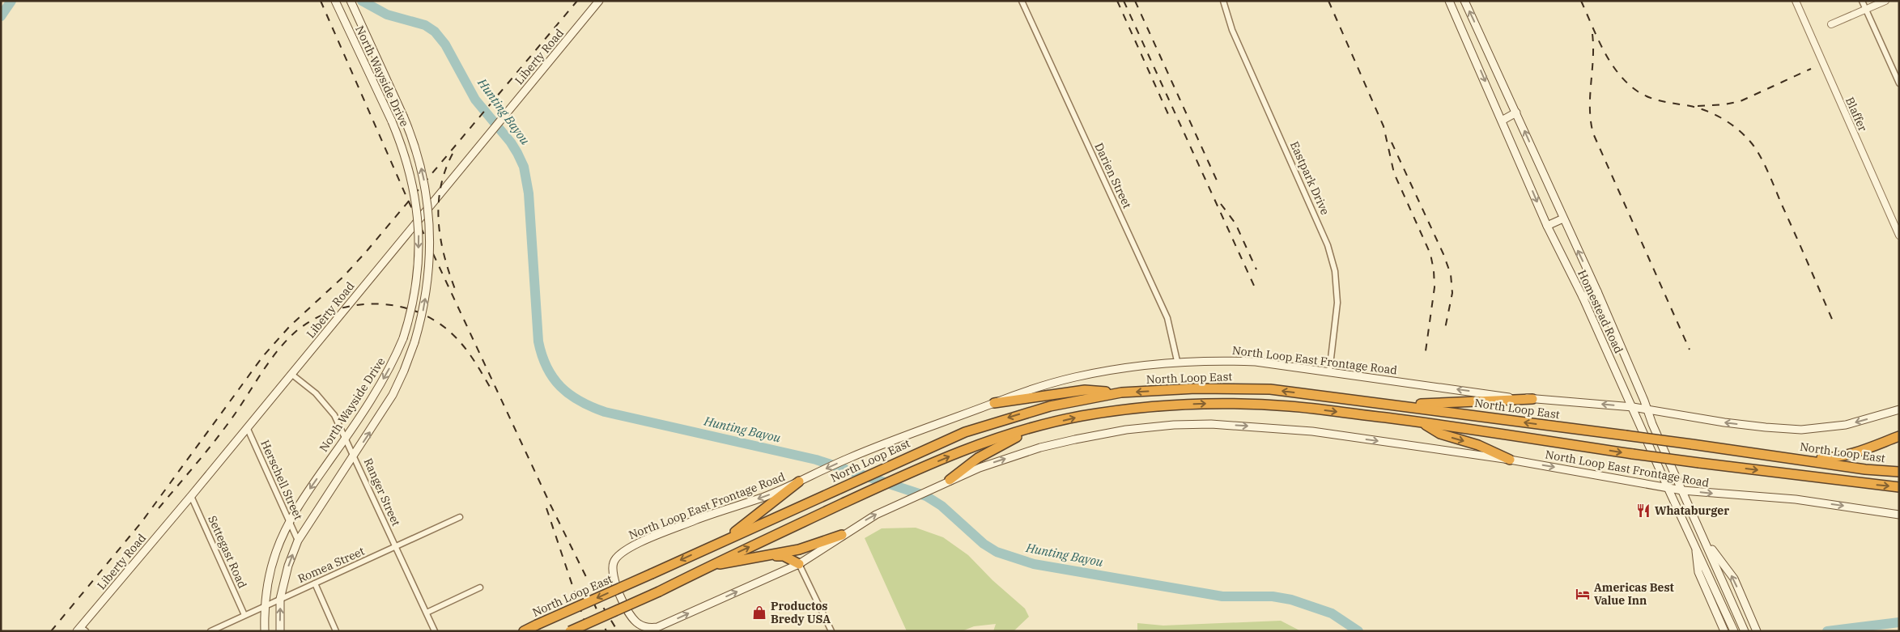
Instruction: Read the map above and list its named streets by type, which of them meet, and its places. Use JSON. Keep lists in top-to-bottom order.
{
  "streets": {
    "highway": ["North Loop East"],
    "main road": [
      "Liberty Road",
      "North Wayside Drive",
      "Homestead Road",
      "North Loop East Frontage Road"
    ],
    "street": [
      "Blaffer",
      "Darien Street",
      "Eastpark Drive",
      "Herschell Street",
      "Ranger Street",
      "Settegast Road",
      "Romea Street"
    ]
  },
  "crossings": [
    ["Liberty Road", "Herschell Street"],
    ["Liberty Road", "Ranger Street"],
    ["Liberty Road", "Settegast Road"],
    ["North Wayside Drive", "Herschell Street"],
    ["North Wayside Drive", "Ranger Street"],
    ["North Wayside Drive", "Romea Street"],
    ["Darien Street", "North Loop East Frontage Road"],
    ["Eastpark Drive", "North Loop East Frontage Road"],
    ["Homestead Road", "North Loop East Frontage Road"],
    ["Ranger Street", "Romea Street"],
    ["Settegast Road", "Romea Street"]
  ],
  "water": ["Hunting Bayou"],
  "places": {
    "restaurant": ["Whataburger"],
    "hotel": ["Americas Best Value Inn"],
    "shop": ["Productos Bredy USA"]
  }
}
